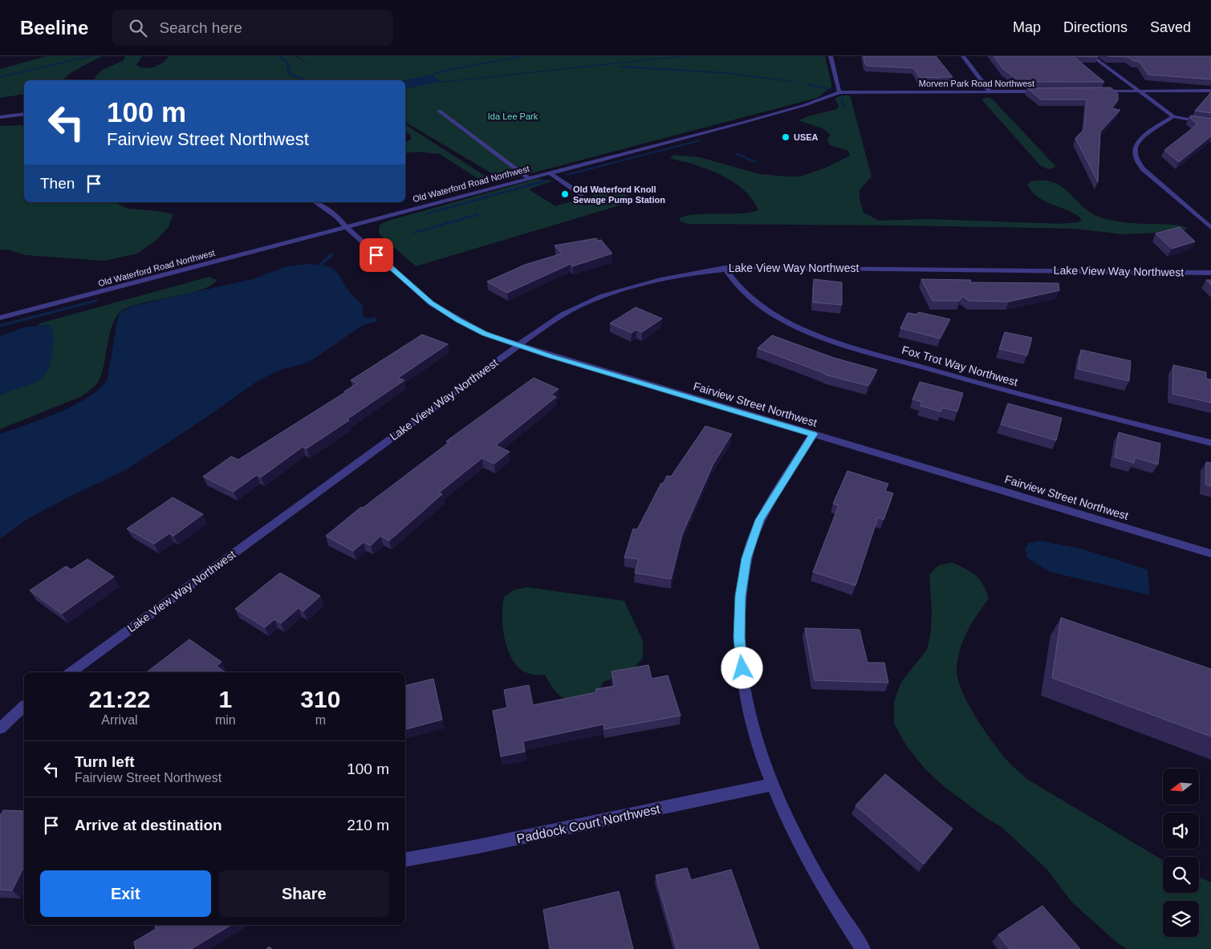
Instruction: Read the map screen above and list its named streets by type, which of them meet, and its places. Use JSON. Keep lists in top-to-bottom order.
{
  "streets": {
    "street": [
      "Morven Park Road Northwest",
      "Old Waterford Road Northwest",
      "Lake View Way Northwest",
      "Fox Trot Way Northwest",
      "Fairview Street Northwest",
      "Paddock Court Northwest"
    ]
  },
  "crossings": [
    ["Morven Park Road Northwest", "Old Waterford Road Northwest"],
    ["Old Waterford Road Northwest", "Fairview Street Northwest"],
    ["Lake View Way Northwest", "Fox Trot Way Northwest"],
    ["Lake View Way Northwest", "Fairview Street Northwest"]
  ],
  "parks": ["Ida Lee Park"],
  "places": ["USEA", "Old Waterford Knoll Sewage Pump Station"],
  "north": "left",
  "page": {
    "header": "Beeline",
    "search": "Search here",
    "nav": ["Map", "Directions", "Saved"],
    "turn": ["100 m", "Fairview Street Northwest"],
    "then": "Then",
    "eta": [
      "21:22",
      "Arrival",
      "1",
      "min",
      "310",
      "m"
    ],
    "list": [
      {
        "name": "Turn left",
        "note": "Fairview Street Northwest",
        "value": "100 m"
      },
      {
        "name": "Arrive at destination",
        "value": "210 m"
      }
    ],
    "buttons": ["Exit", "Share"]
  }
}
